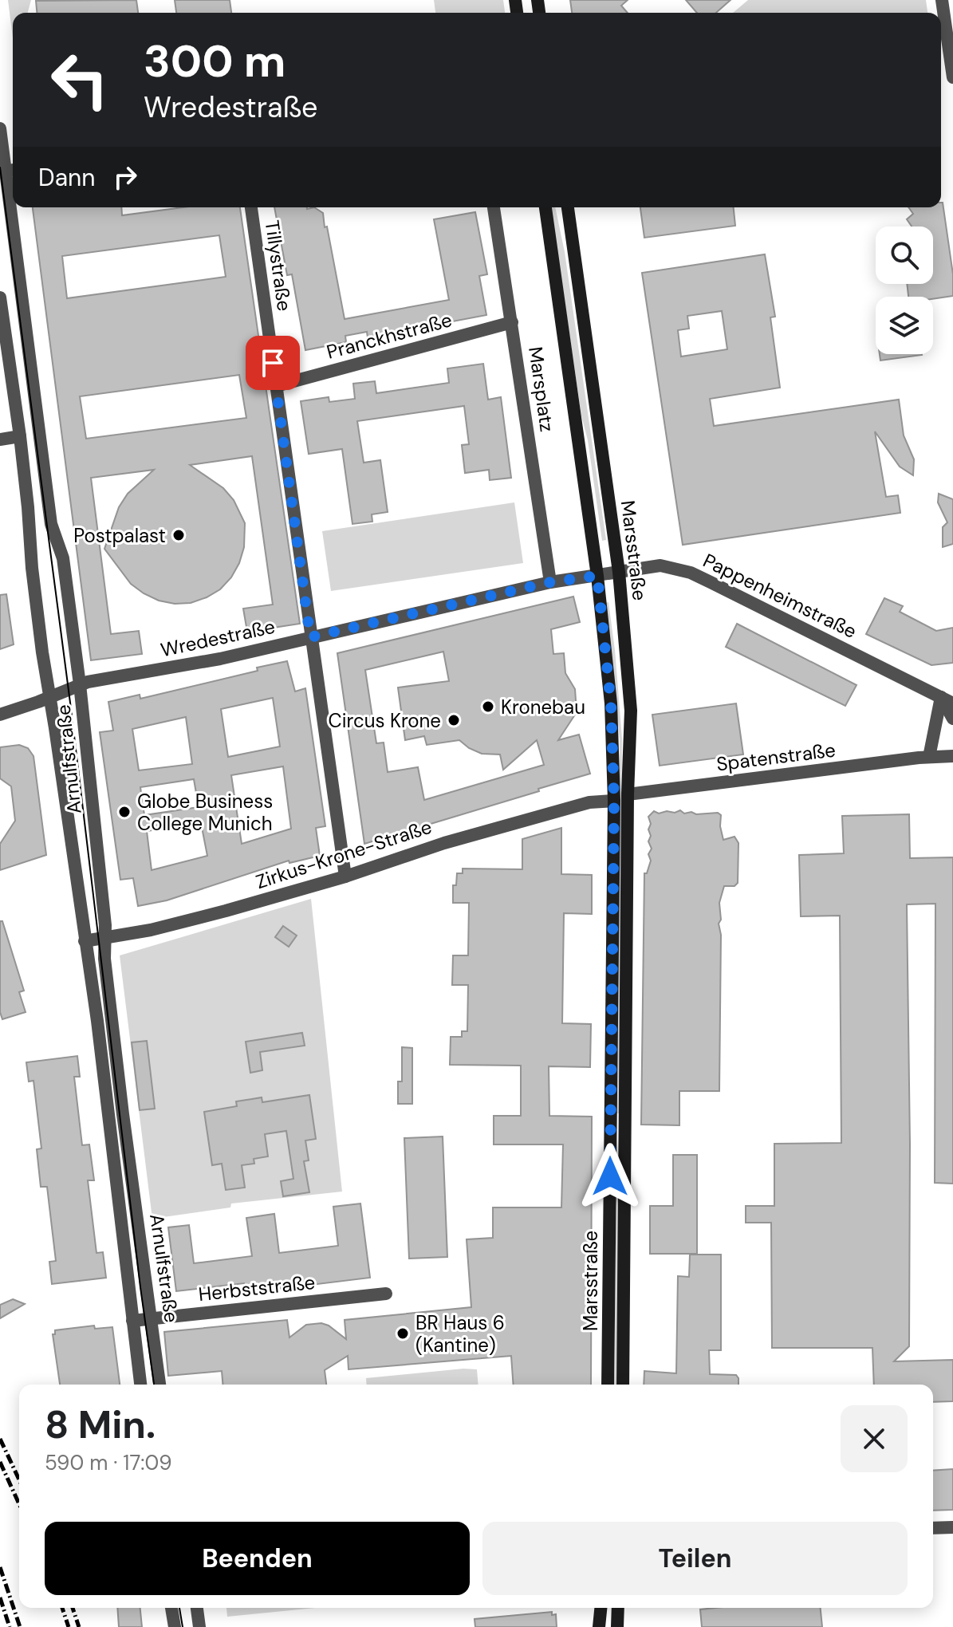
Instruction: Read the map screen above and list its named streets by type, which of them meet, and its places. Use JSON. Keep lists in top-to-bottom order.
{
  "streets": {
    "main road": ["Marsstraße"],
    "street": [
      "Tillystraße",
      "Pranckhstraße",
      "Marsplatz",
      "Pappenheimstraße",
      "Wredestraße",
      "Spatenstraße",
      "Arnulfstraße",
      "Zirkus-Krone-Straße",
      "Herbststraße"
    ]
  },
  "crossings": [
    ["Tillystraße", "Pranckhstraße"],
    ["Tillystraße", "Wredestraße"],
    ["Tillystraße", "Zirkus-Krone-Straße"],
    ["Pranckhstraße", "Marsplatz"],
    ["Marsplatz", "Wredestraße"],
    ["Marsstraße", "Pappenheimstraße"],
    ["Marsstraße", "Spatenstraße"],
    ["Marsstraße", "Zirkus-Krone-Straße"],
    ["Pappenheimstraße", "Wredestraße"],
    ["Wredestraße", "Arnulfstraße"],
    ["Arnulfstraße", "Zirkus-Krone-Straße"],
    ["Arnulfstraße", "Herbststraße"]
  ],
  "places": [
    "Postpalast",
    "Kronebau",
    "Circus Krone",
    "Globe Business College Munich",
    "BR Haus 6 (Kantine)"
  ],
  "page": {
    "turn": ["300 m", "Wredestraße"],
    "then": "Dann",
    "heading": ["8 Min.", "590 m · 17:09"],
    "buttons": ["Beenden", "Teilen"]
  }
}
